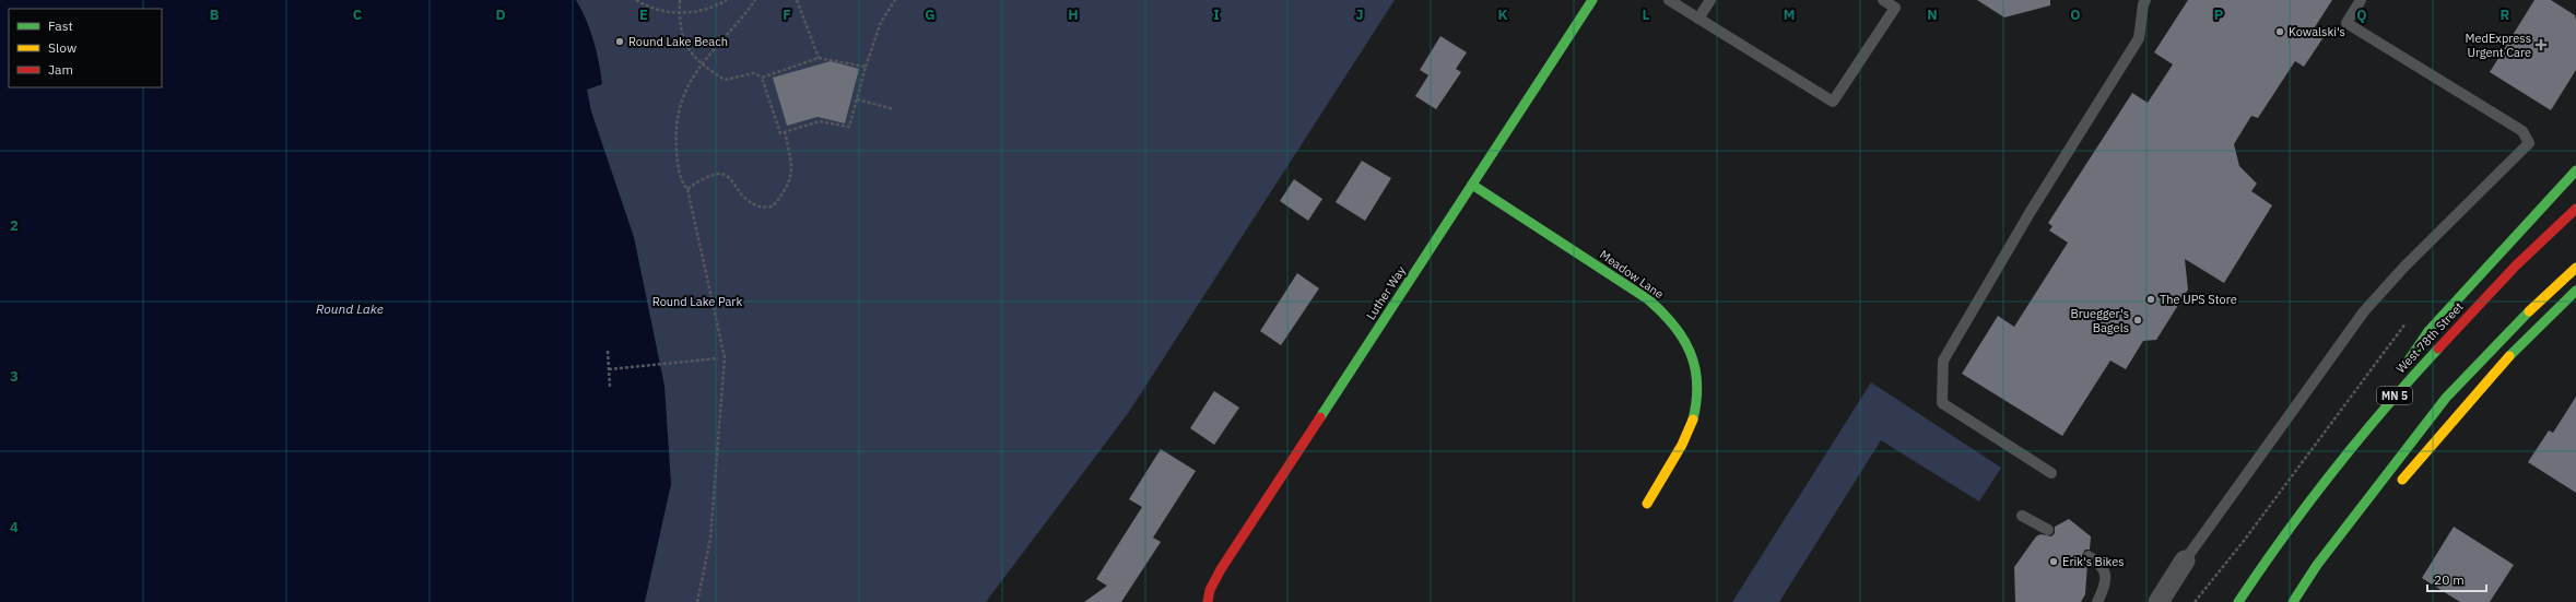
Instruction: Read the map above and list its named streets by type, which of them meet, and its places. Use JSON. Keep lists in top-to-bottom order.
{
  "streets": {
    "main road": [
      "Meadow Lane",
      "Luther Way",
      "West 78th Street",
      "MN 5"
    ]
  },
  "crossings": [
    ["Meadow Lane", "Luther Way"]
  ],
  "water": ["Round Lake"],
  "parks": ["Round Lake Park"],
  "places": {
    "other": [
      "Kowalski's",
      "Round Lake Beach",
      "The UPS Store",
      "Bruegger's Bagels",
      "Erik's Bikes"
    ],
    "health": ["MedExpress Urgent Care"]
  },
  "legend": ["Fast", "Slow", "Jam"],
  "scale_bar": "20 m",
  "grid": {
    "columns": [
      "B",
      "C",
      "D",
      "E",
      "F",
      "G",
      "H",
      "I",
      "J",
      "K",
      "L",
      "M",
      "N",
      "O",
      "P",
      "Q",
      "R"
    ],
    "rows": ["2", "3", "4"]
  }
}
